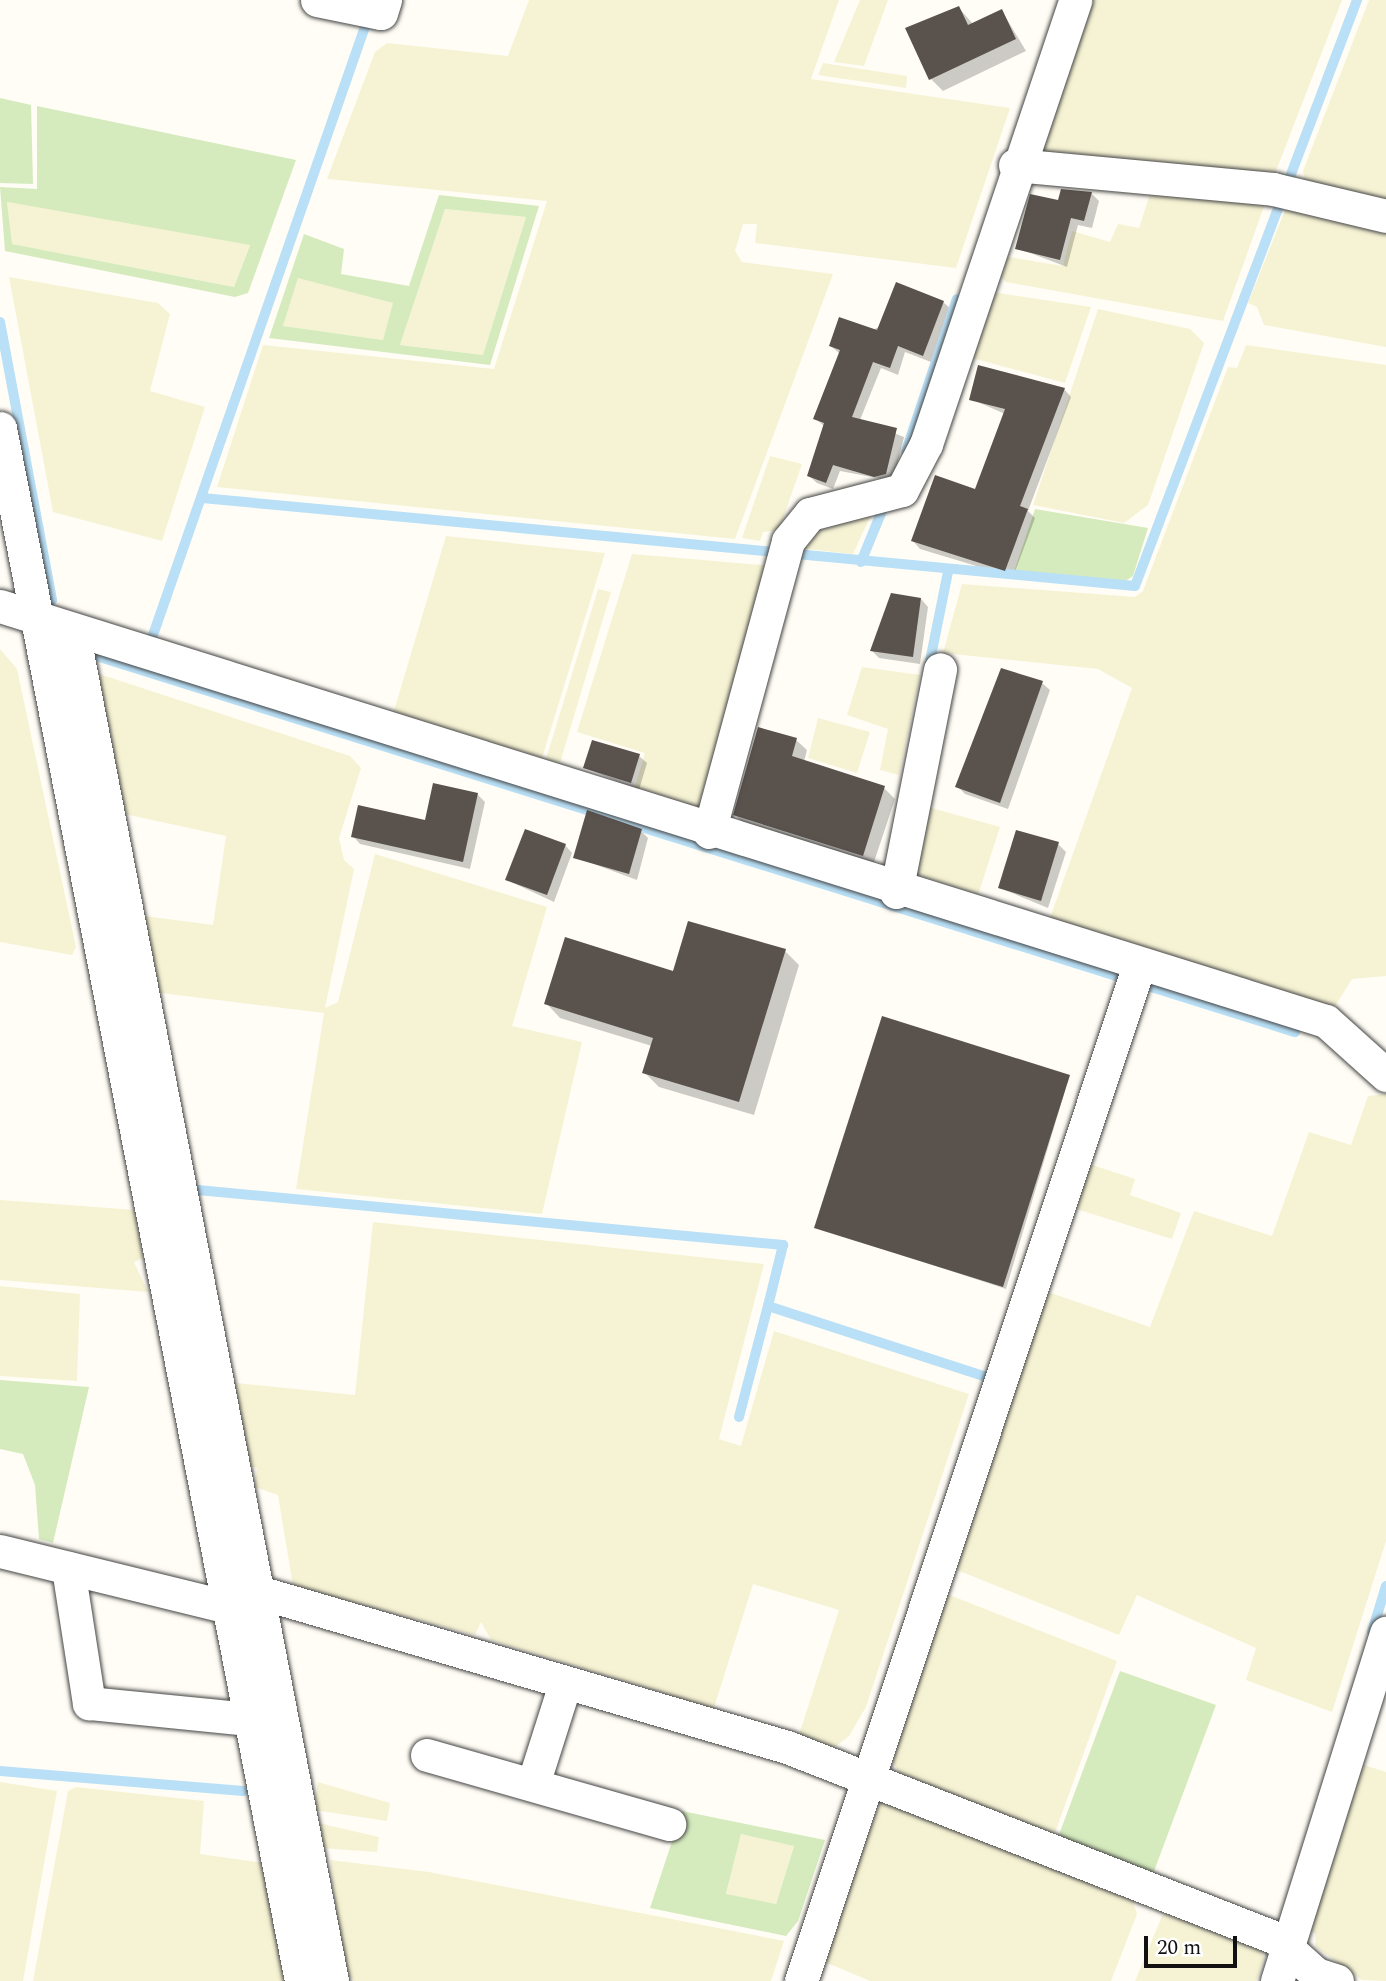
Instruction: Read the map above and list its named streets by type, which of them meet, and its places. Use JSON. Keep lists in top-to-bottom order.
{
  "scale_bar": "20 m"
}
